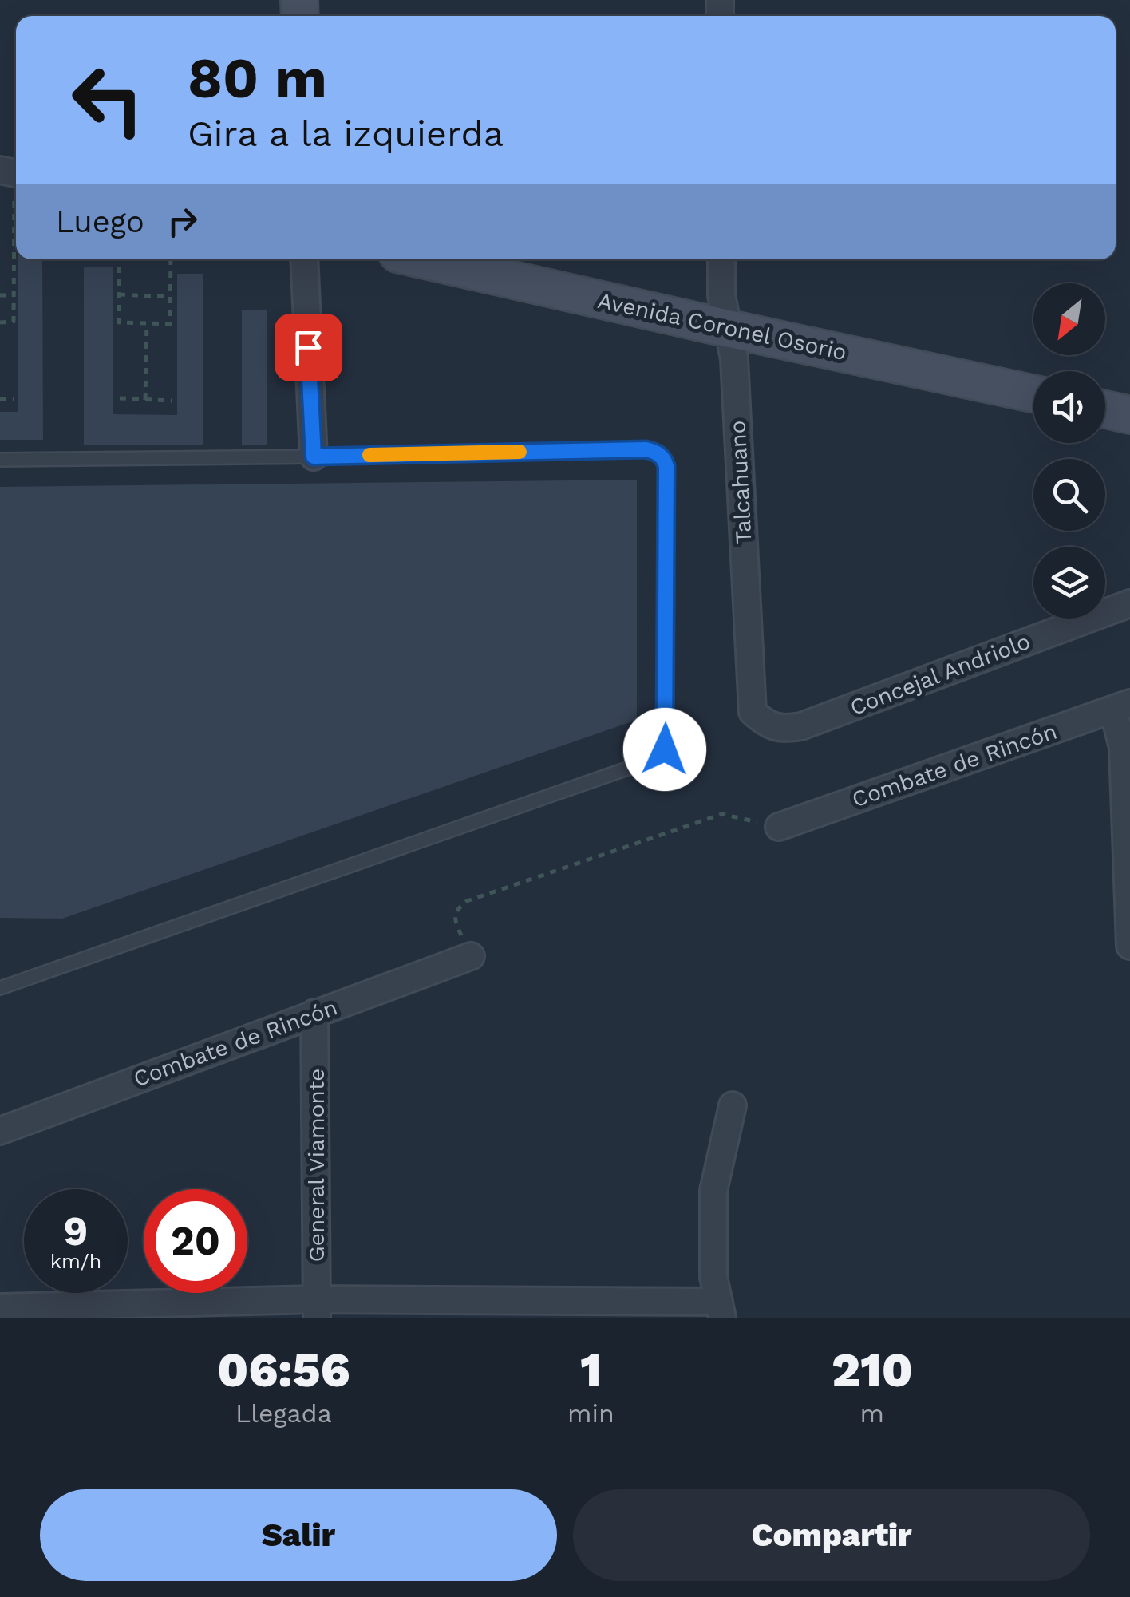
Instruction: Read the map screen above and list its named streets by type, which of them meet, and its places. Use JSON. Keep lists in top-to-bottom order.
{
  "streets": {
    "street": [
      "Avenida Coronel Osorio",
      "Talcahuano",
      "Concejal Andriolo",
      "Combate de Rincón",
      "General Viamonte"
    ]
  },
  "crossings": [
    ["Avenida Coronel Osorio", "Talcahuano"],
    ["Talcahuano", "Concejal Andriolo"],
    ["Combate de Rincón", "General Viamonte"]
  ],
  "north": "bottom left",
  "page": {
    "turn": ["80 m", "Gira a la izquierda"],
    "then": "Luego",
    "speed": "9 km/h",
    "limit": "20",
    "eta": [
      "06:56",
      "Llegada",
      "1",
      "min",
      "210",
      "m"
    ],
    "buttons": ["Salir", "Compartir"]
  }
}
